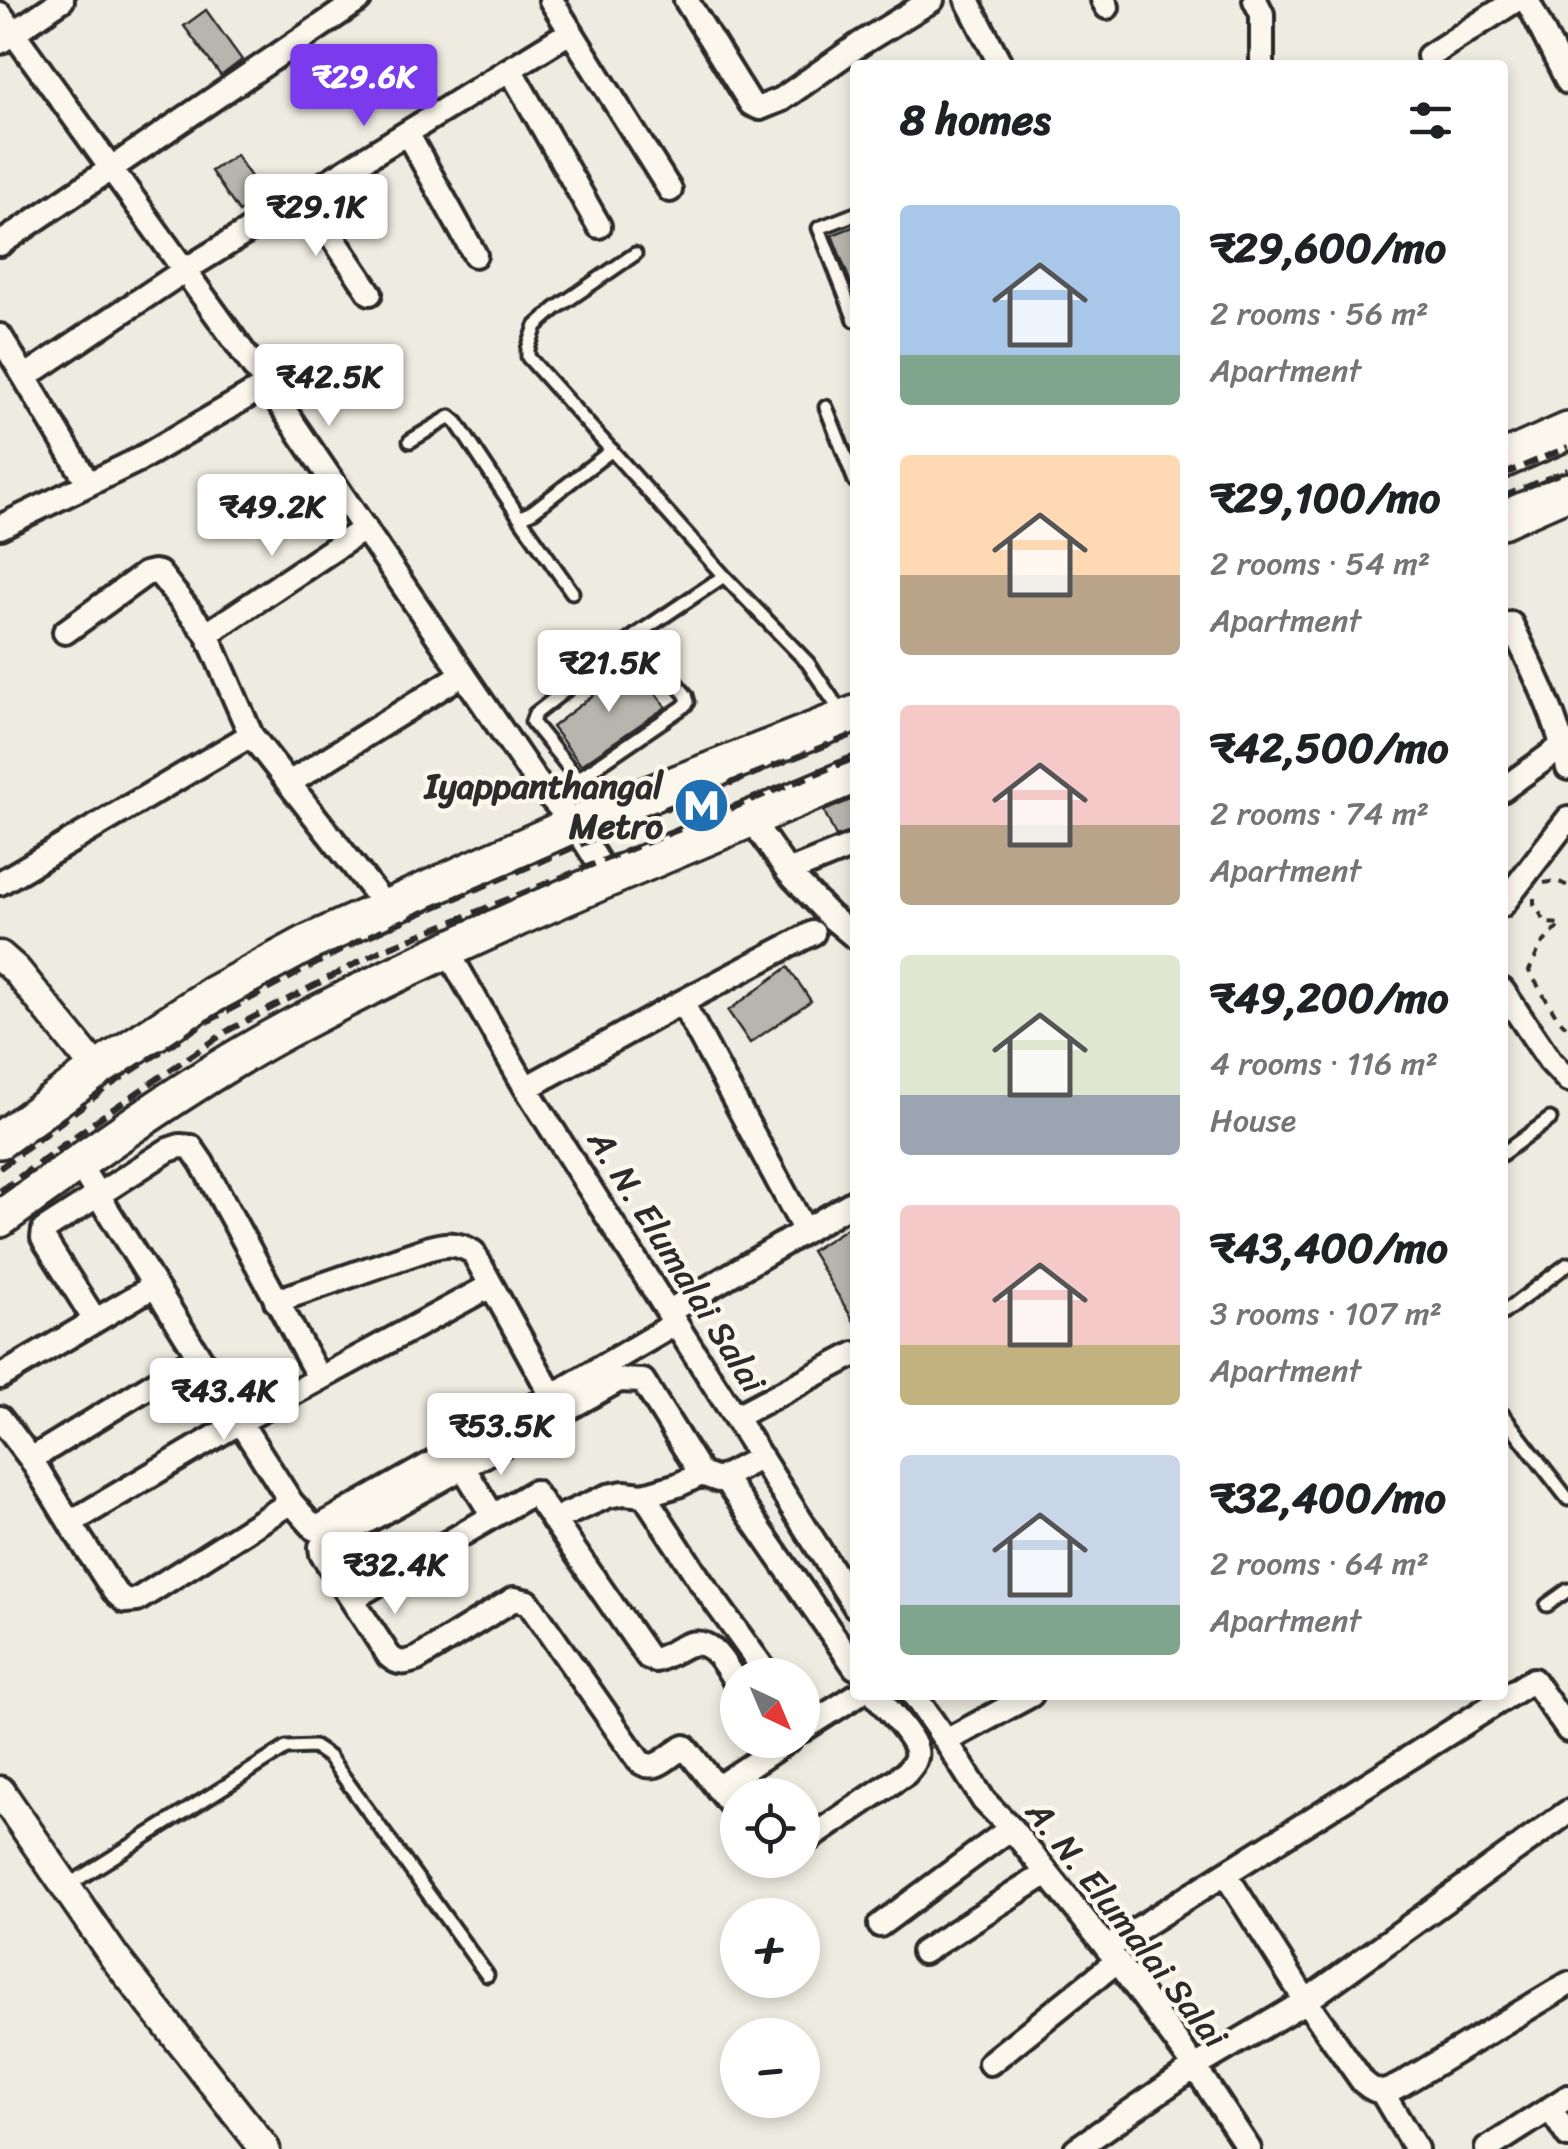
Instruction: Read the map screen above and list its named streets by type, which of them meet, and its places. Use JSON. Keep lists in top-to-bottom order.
{
  "streets": {
    "street": ["A. N. Elumalai Salai"]
  },
  "places": {
    "metro station": ["Iyappanthangal Metro"]
  },
  "north": "bottom right",
  "page": {
    "price": [
      "₹29.6K",
      "₹29.1K",
      "₹42.5K",
      "₹49.2K",
      "₹21.5K",
      "₹43.4K",
      "₹53.5K",
      "₹32.4K"
    ],
    "heading": "8 homes",
    "list": [
      {
        "name": "₹29,600/mo",
        "note": "2 rooms · 56 m² · Apartment"
      },
      {
        "name": "₹29,100/mo",
        "note": "2 rooms · 54 m² · Apartment"
      },
      {
        "name": "₹42,500/mo",
        "note": "2 rooms · 74 m² · Apartment"
      },
      {
        "name": "₹49,200/mo",
        "note": "4 rooms · 116 m² · House"
      },
      {
        "name": "₹43,400/mo",
        "note": "3 rooms · 107 m² · Apartment"
      },
      {
        "name": "₹32,400/mo",
        "note": "2 rooms · 64 m² · Apartment"
      }
    ],
    "map_buttons": ["+", "−"]
  }
}
